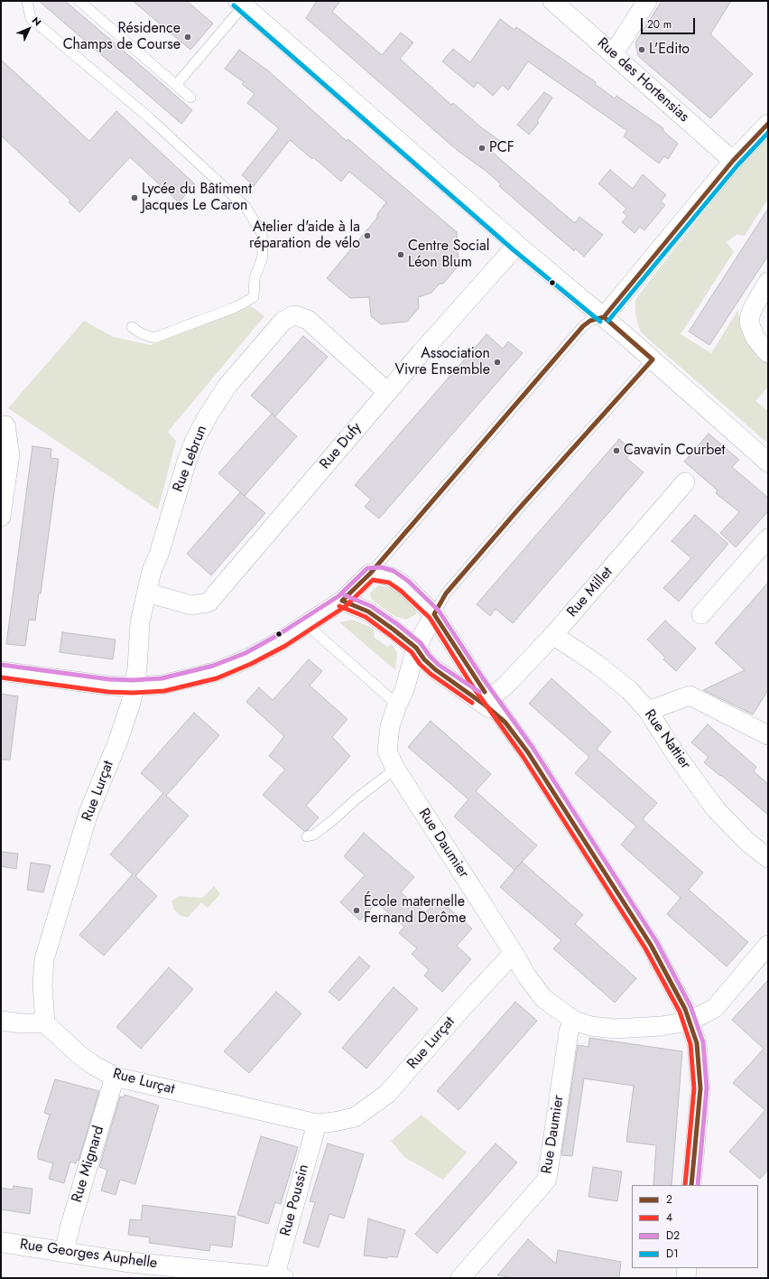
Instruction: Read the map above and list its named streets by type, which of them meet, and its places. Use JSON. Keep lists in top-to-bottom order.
{
  "streets": {
    "street": [
      "Rue des Hortensias",
      "Rue Dufy",
      "Rue Lebrun",
      "Rue Millet",
      "Rue Nattier",
      "Rue Lurçat",
      "Rue Daumier",
      "Rue Mignard",
      "Rue Poussin",
      "Rue Georges Auphelle"
    ]
  },
  "crossings": [
    ["Rue Dufy", "Rue Lebrun"],
    ["Rue Lebrun", "Rue Lurçat"],
    ["Rue Millet", "Rue Nattier"],
    ["Rue Lurçat", "Rue Daumier"],
    ["Rue Lurçat", "Rue Mignard"],
    ["Rue Lurçat", "Rue Poussin"],
    ["Rue Mignard", "Rue Georges Auphelle"],
    ["Rue Poussin", "Rue Georges Auphelle"]
  ],
  "places": [
    "Résidence Champs de Course",
    "L'Edito",
    "PCF",
    "Lycée du Bâtiment Jacques Le Caron",
    "Atelier d'aide à la réparation de vélo",
    "Centre Social Léon Blum",
    "Association Vivre Ensemble",
    "Cavavin Courbet",
    "École maternelle Fernand Derôme"
  ],
  "lines": [
    "transit line D1",
    "transit line 2",
    "transit line D2",
    "transit line 4"
  ],
  "legend": [
    "2",
    "4",
    "D2",
    "D1"
  ],
  "scale_bar": "20 m",
  "north": "top right"
}
